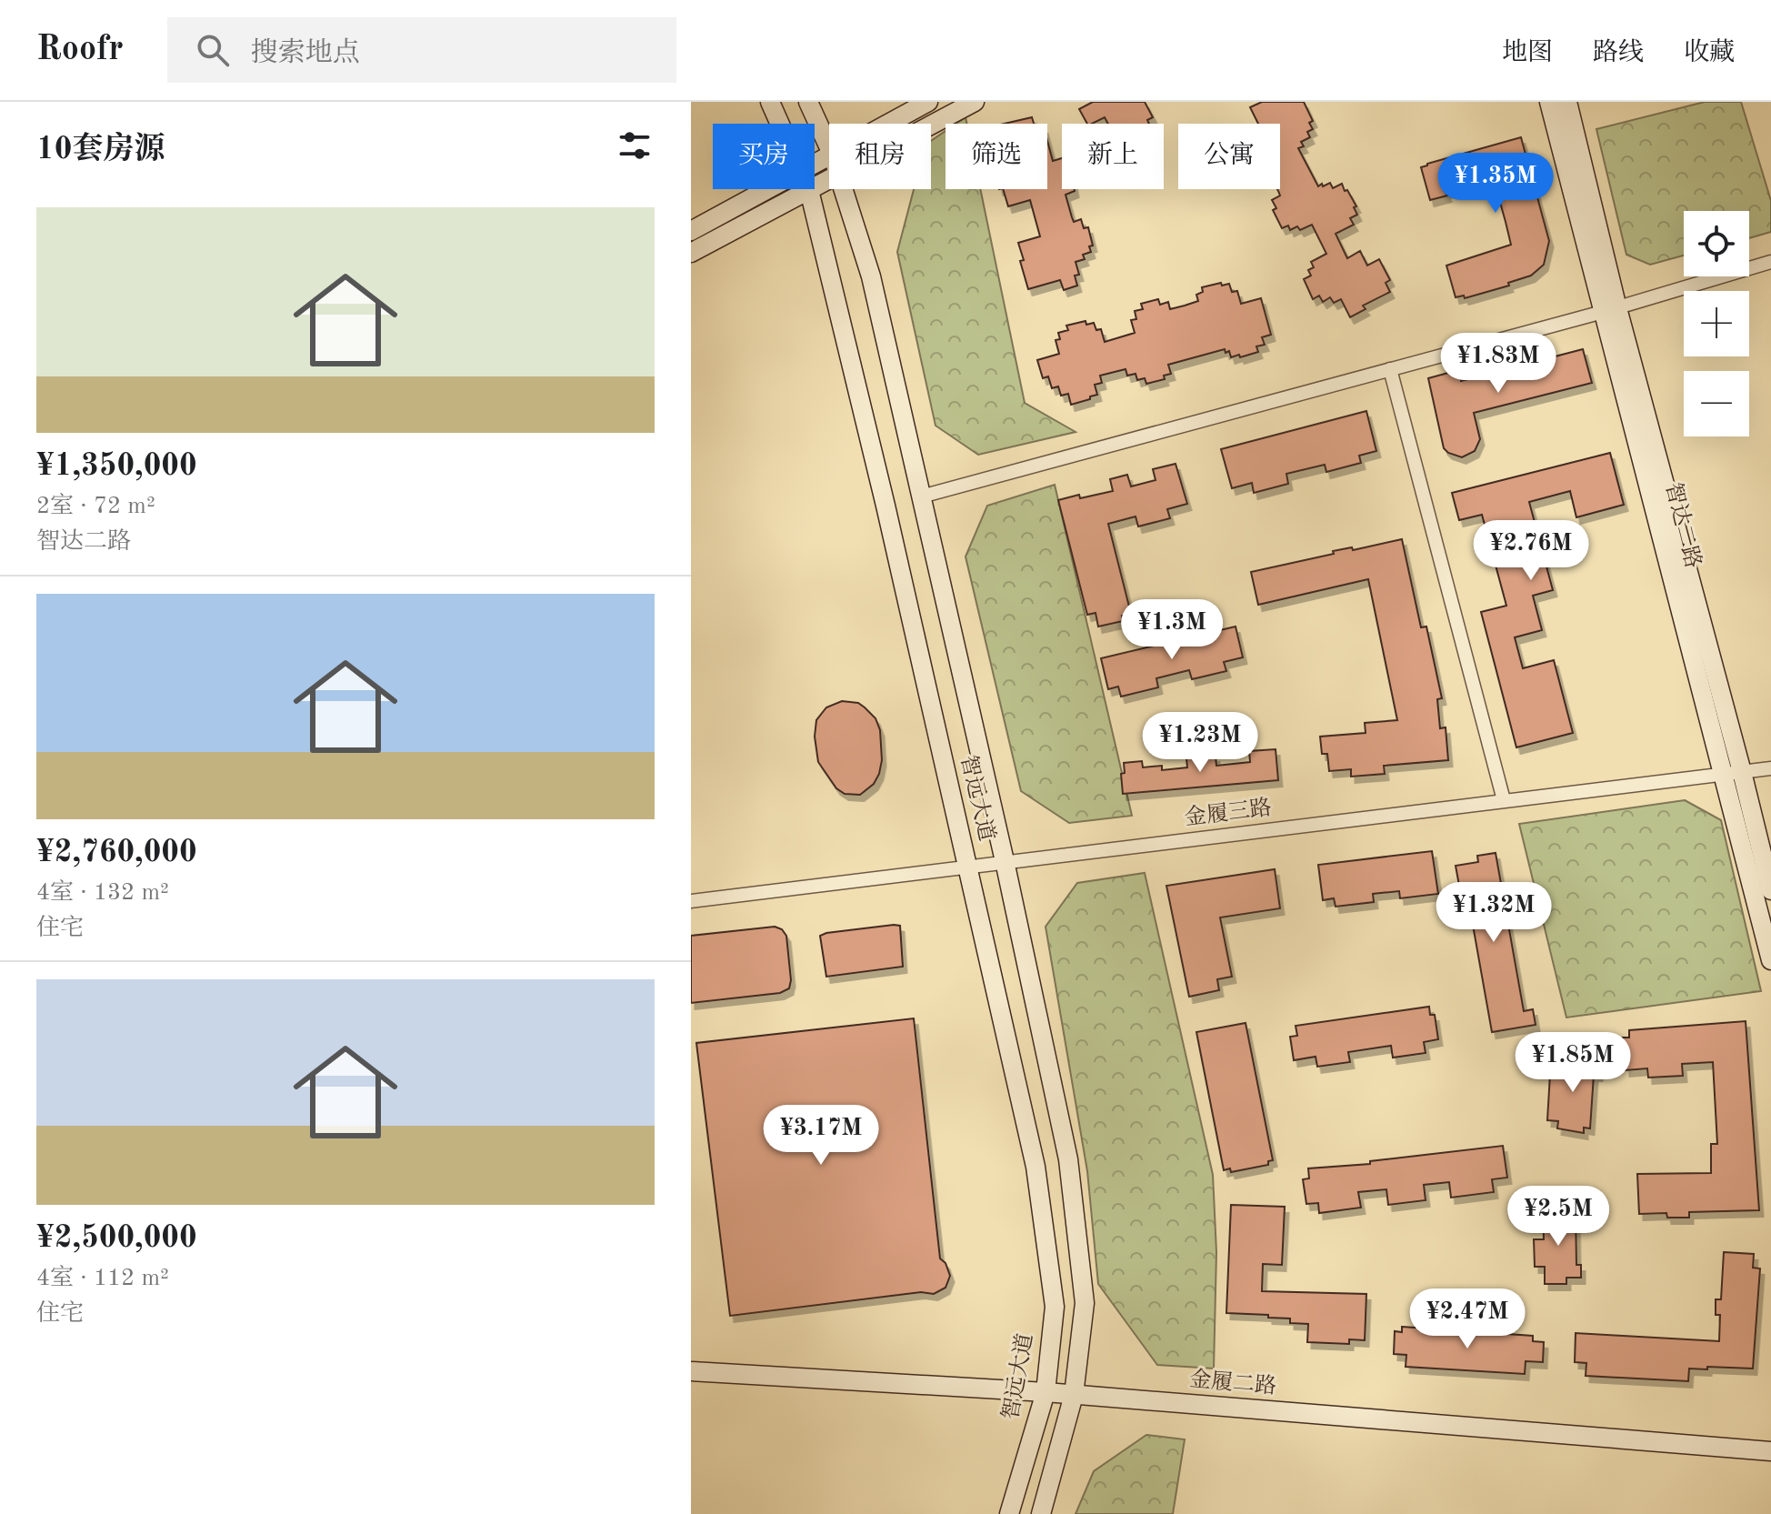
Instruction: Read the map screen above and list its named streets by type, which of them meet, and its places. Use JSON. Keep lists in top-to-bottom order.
{
  "streets": {
    "main road": ["智达二路", "智远大道", "金履二路"],
    "street": ["金履三路"]
  },
  "crossings": [
    ["智达二路", "金履三路"],
    ["智远大道", "金履三路"],
    ["智远大道", "金履二路"]
  ],
  "page": {
    "header": "Roofr",
    "search": "搜索地点",
    "nav": ["地图", "路线", "收藏"],
    "heading": "10套房源",
    "chip": [
      "买房",
      "租房",
      "筛选",
      "新上",
      "公寓"
    ],
    "price": [
      "¥1.35M",
      "¥1.83M",
      "¥2.76M",
      "¥1.3M",
      "¥1.23M",
      "¥1.32M",
      "¥1.85M",
      "¥3.17M",
      "¥2.5M",
      "¥2.47M"
    ],
    "list": [
      {
        "name": "¥1,350,000",
        "note": "2室 · 72 m² · 智达二路"
      },
      {
        "name": "¥2,760,000",
        "note": "4室 · 132 m² · 住宅"
      },
      {
        "name": "¥2,500,000",
        "note": "4室 · 112 m² · 住宅"
      }
    ],
    "map_buttons": ["+", "−"]
  }
}
